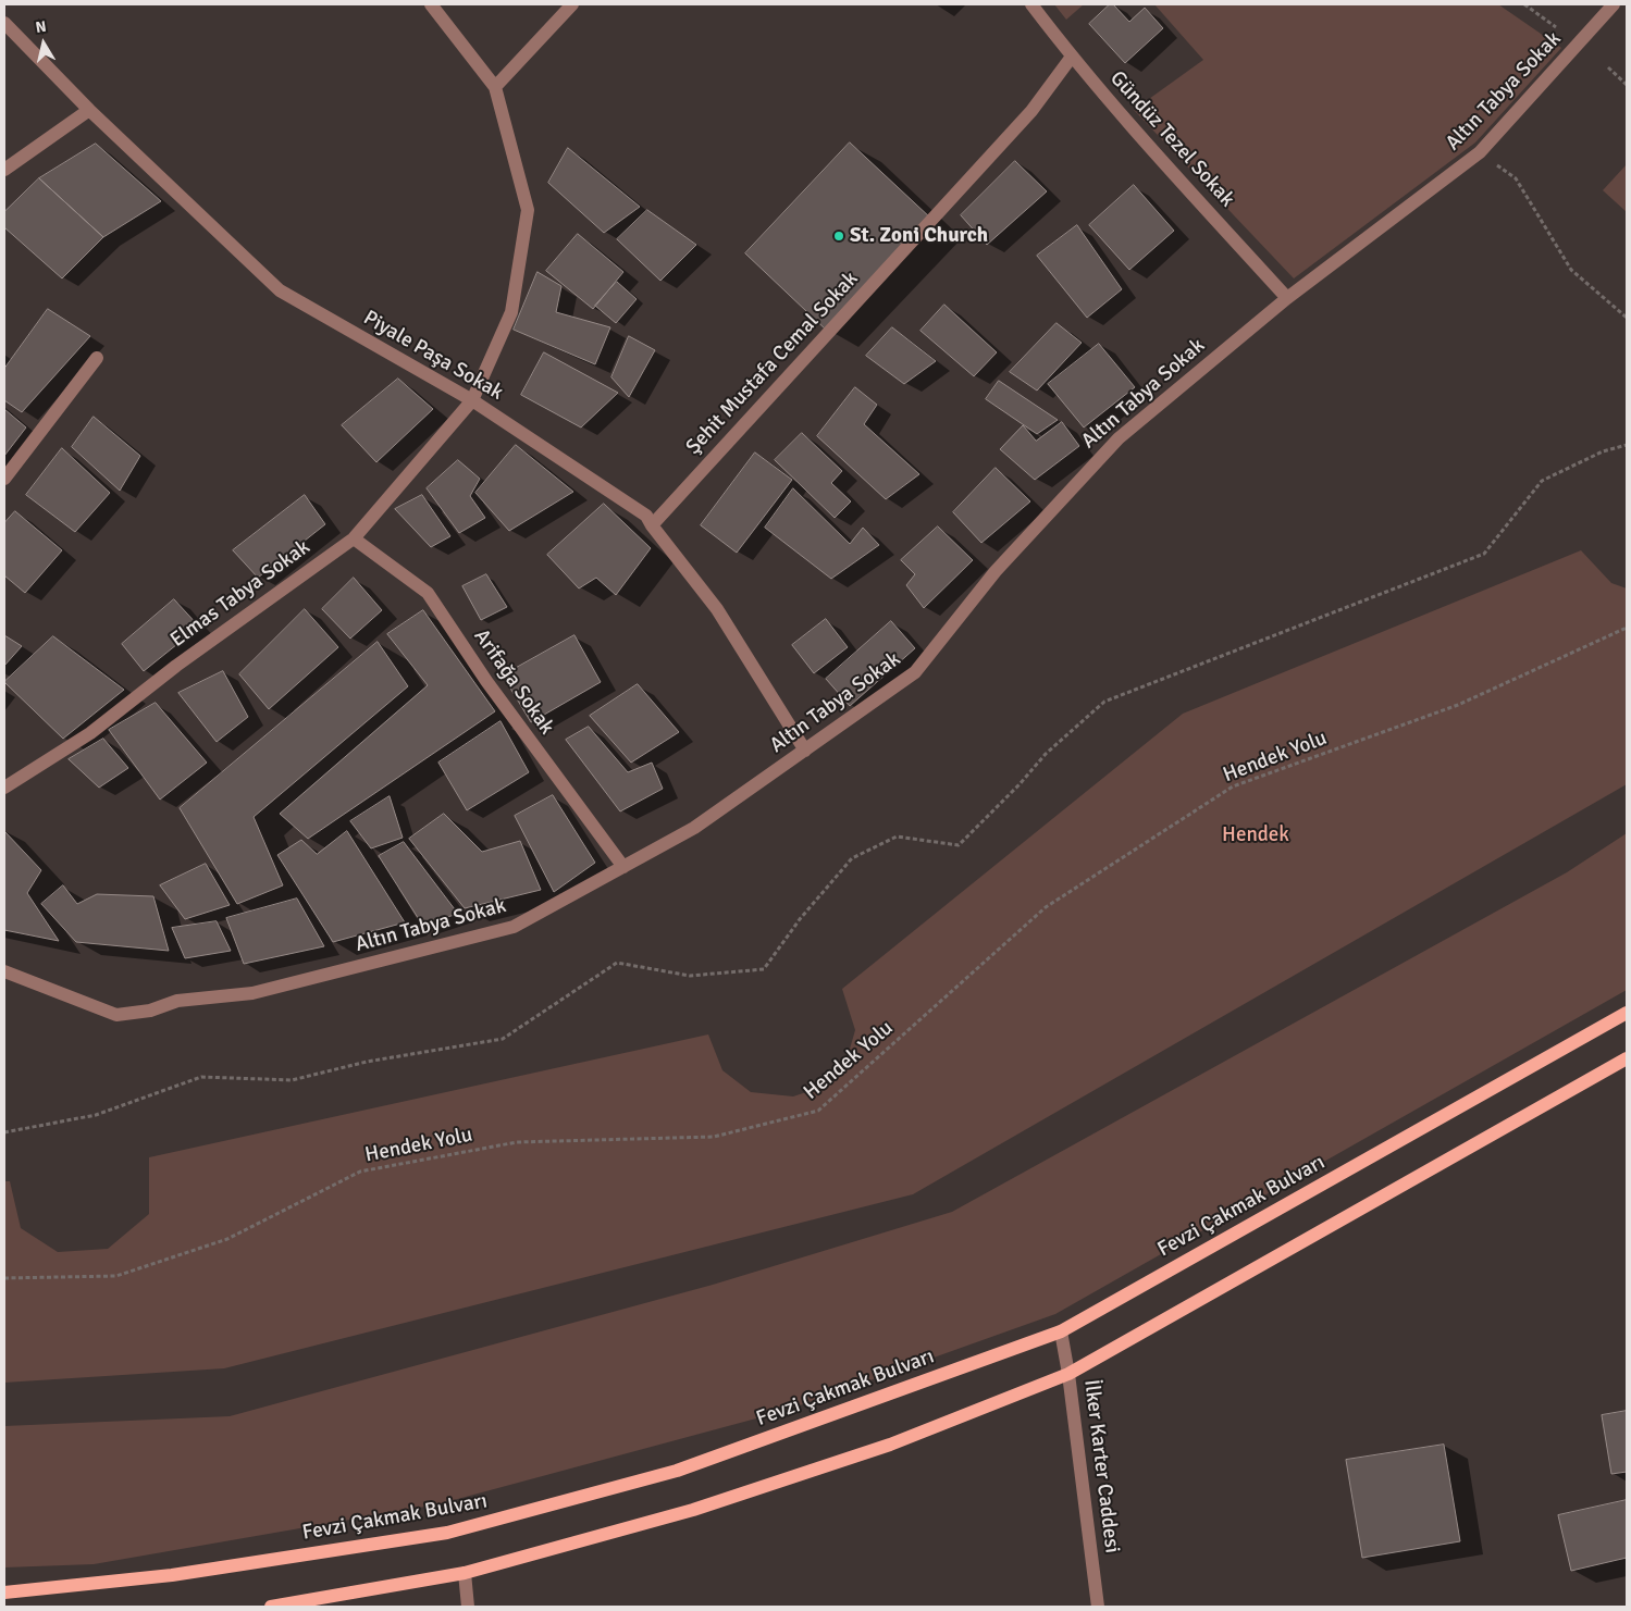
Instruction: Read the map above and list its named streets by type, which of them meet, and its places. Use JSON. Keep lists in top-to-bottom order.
{
  "streets": {
    "main road": ["Fevzi Çakmak Bulvarı"],
    "street": [
      "Altın Tabya Sokak",
      "Gündüz Tezel Sokak",
      "Piyale Paşa Sokak",
      "Şehit Mustafa Cemal Sokak",
      "Elmas Tabya Sokak",
      "Arifağa Sokak",
      "İlker Karter Caddesi"
    ],
    "path": ["Hendek Yolu"]
  },
  "crossings": [
    ["Altın Tabya Sokak", "Gündüz Tezel Sokak"],
    ["Altın Tabya Sokak", "Piyale Paşa Sokak"],
    ["Altın Tabya Sokak", "Arifağa Sokak"],
    ["Gündüz Tezel Sokak", "Şehit Mustafa Cemal Sokak"],
    ["Piyale Paşa Sokak", "Şehit Mustafa Cemal Sokak"],
    ["Piyale Paşa Sokak", "Elmas Tabya Sokak"],
    ["Elmas Tabya Sokak", "Arifağa Sokak"],
    ["Fevzi Çakmak Bulvarı", "İlker Karter Caddesi"]
  ],
  "parks": ["Hendek"],
  "places": ["St. Zoni Church"],
  "north": "top"
}
